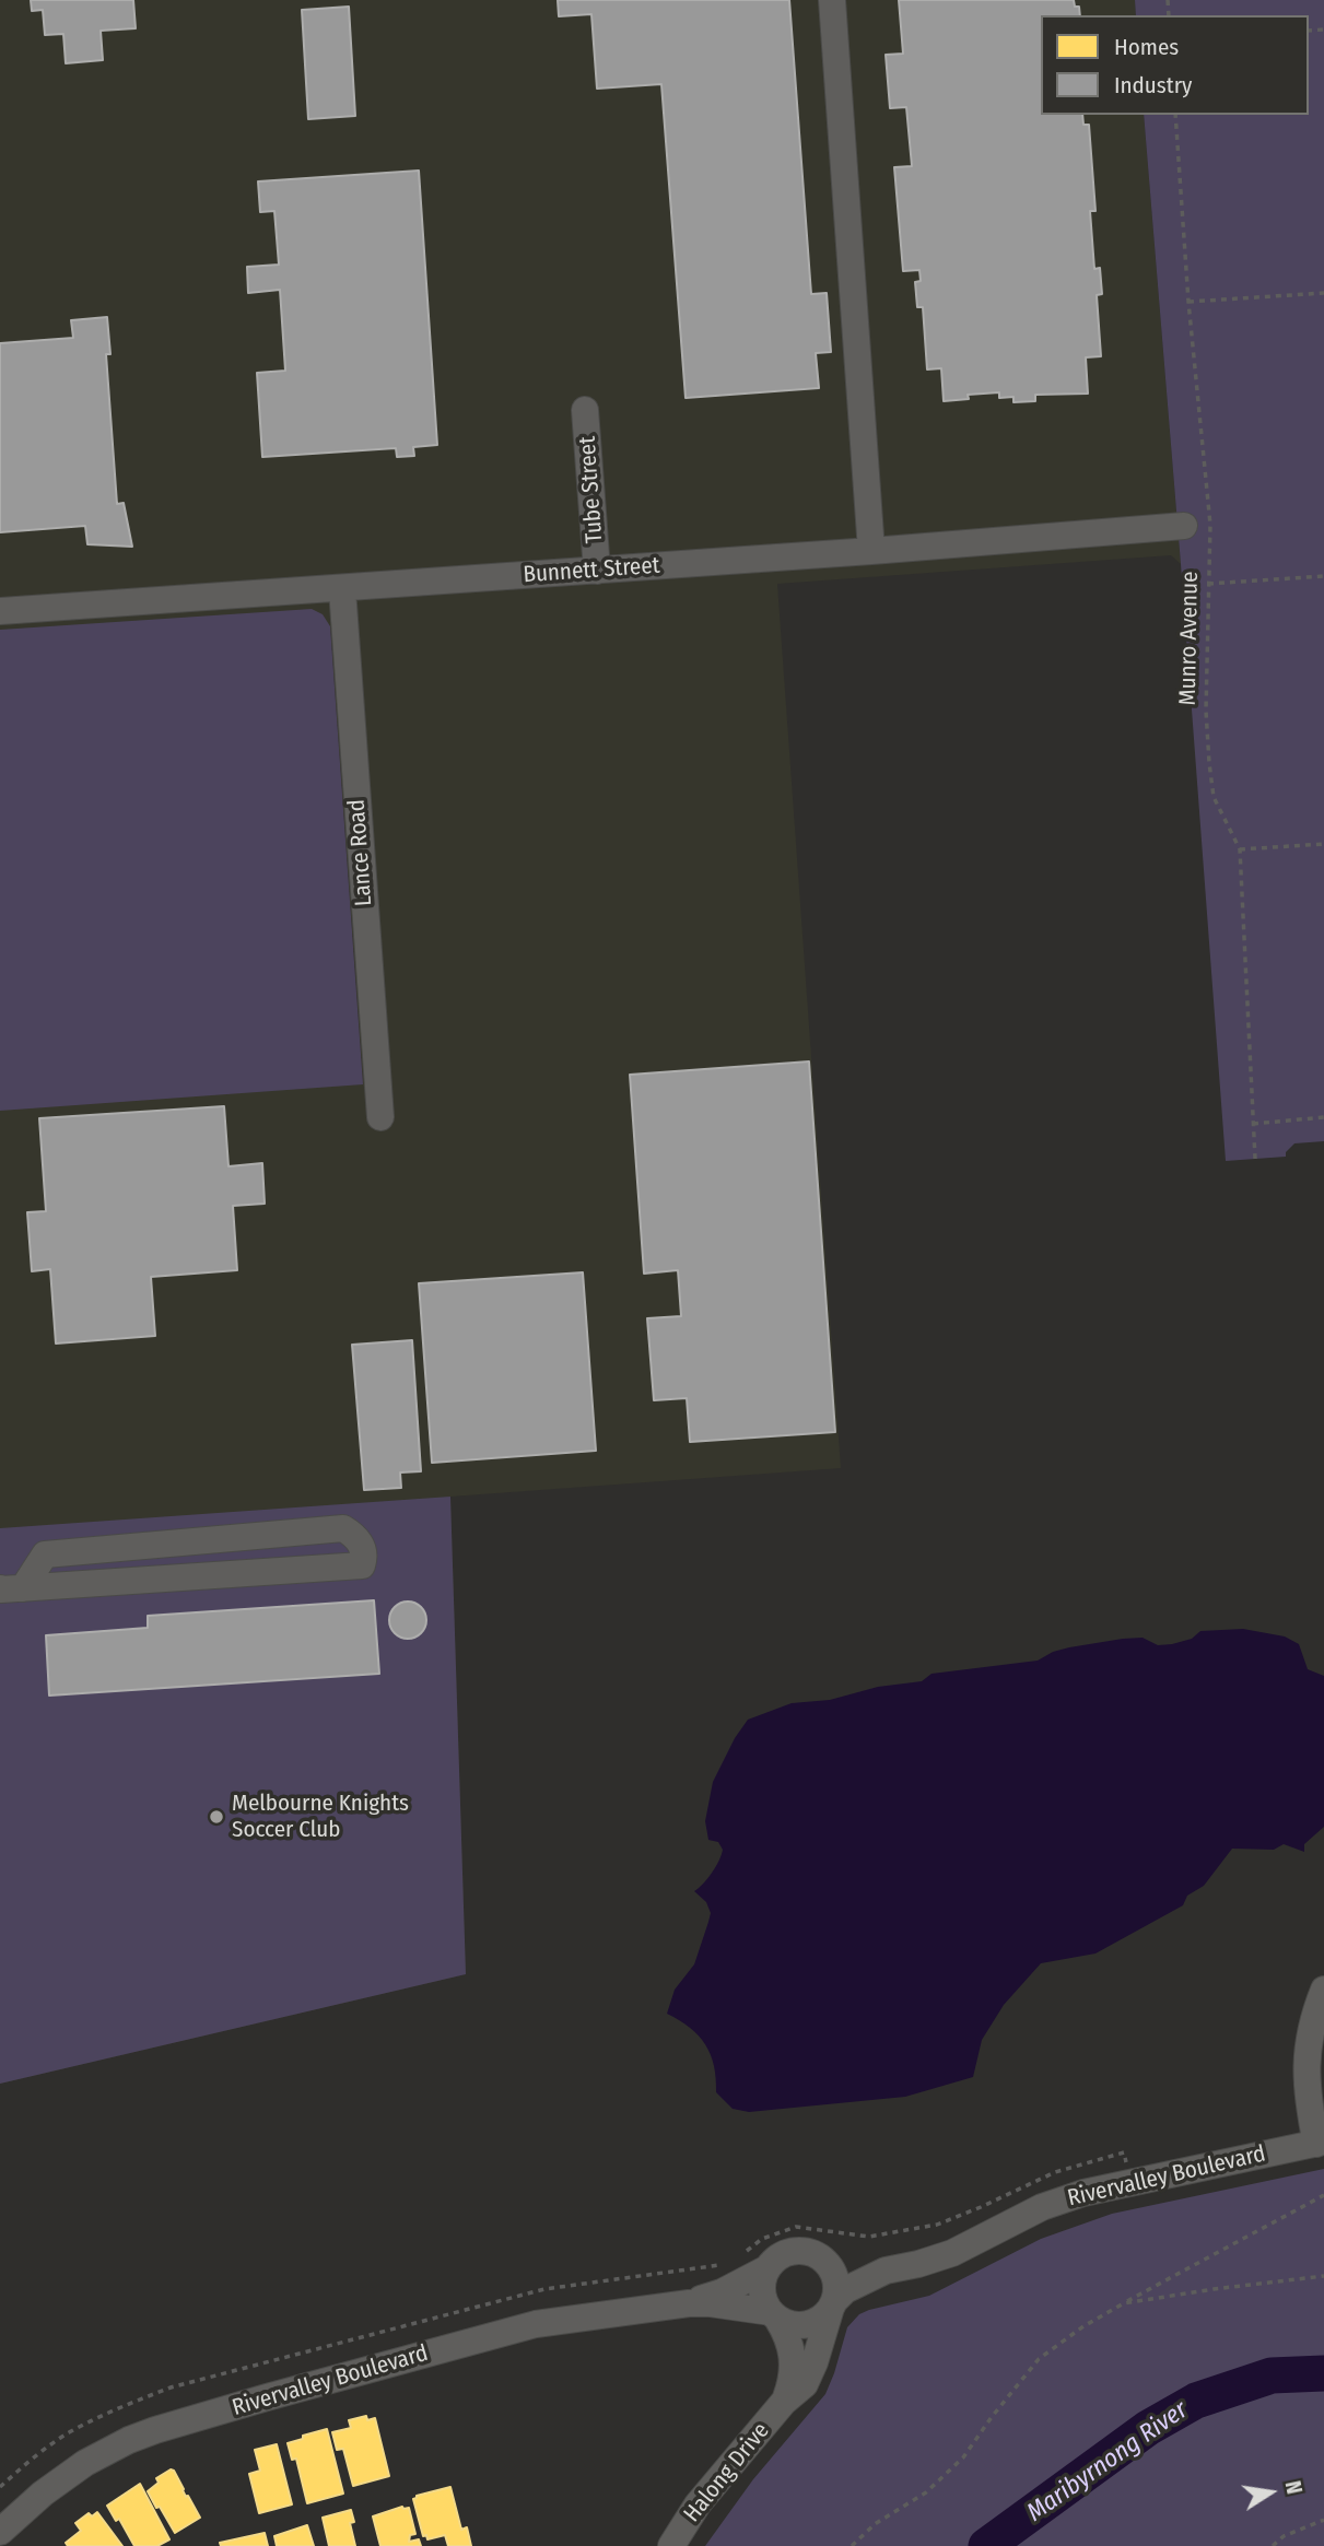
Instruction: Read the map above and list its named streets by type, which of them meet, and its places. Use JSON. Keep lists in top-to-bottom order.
{
  "streets": {
    "street": [
      "Tube Street",
      "Bunnett Street",
      "Lance Road",
      "Rivervalley Boulevard",
      "Halong Drive"
    ],
    "path": ["Munro Avenue"]
  },
  "crossings": [
    ["Tube Street", "Bunnett Street"],
    ["Bunnett Street", "Lance Road"],
    ["Rivervalley Boulevard", "Halong Drive"]
  ],
  "water": ["Maribyrnong River"],
  "places": ["Melbourne Knights Soccer Club"],
  "legend": ["Homes", "Industry"],
  "north": "right"
}
